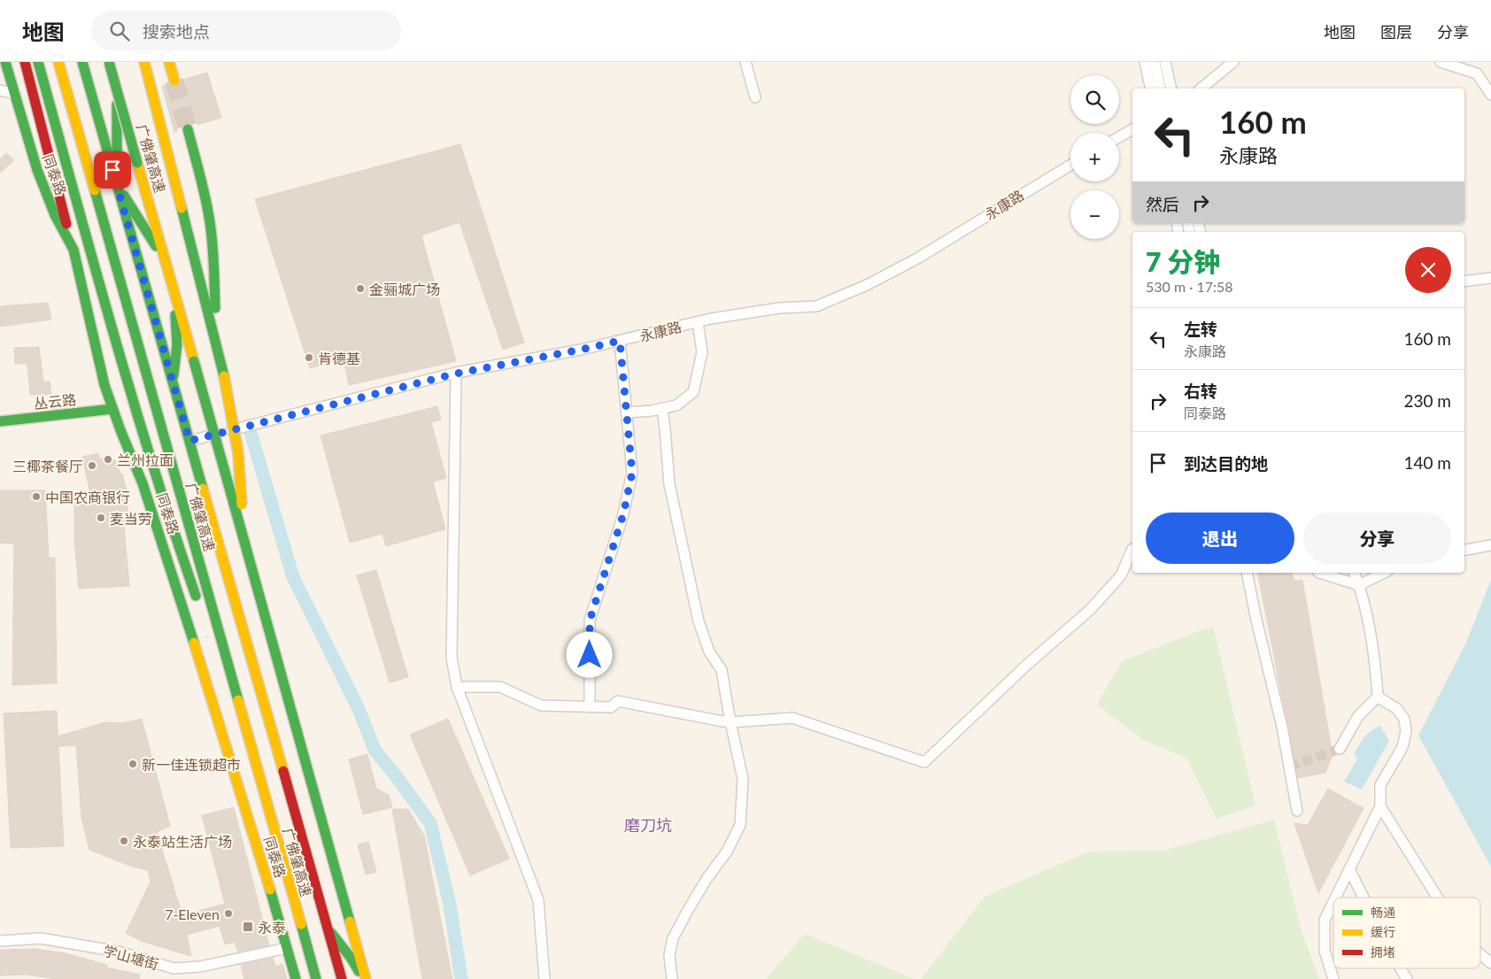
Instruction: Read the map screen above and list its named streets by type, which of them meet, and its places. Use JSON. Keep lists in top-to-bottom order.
{
  "streets": {
    "main road": ["广佛肇高速", "同泰路", "丛云路"],
    "street": ["永康路", "学山塘街"]
  },
  "crossings": [
    ["同泰路", "丛云路"],
    ["同泰路", "学山塘街"]
  ],
  "districts": ["磨刀坑"],
  "places": {
    "other": [
      "金骊城广场",
      "肯德基",
      "兰州拉面",
      "三椰茶餐厅",
      "中国农商银行",
      "麦当劳",
      "新一佳连锁超市",
      "永泰站生活广场",
      "7-Eleven"
    ],
    "transit": ["永泰"]
  },
  "legend": ["畅通", "缓行", "拥堵"],
  "page": {
    "header": "地图",
    "search": "搜索地点",
    "nav": ["地图", "图层", "分享"],
    "map_buttons": ["+", "−"],
    "turn": ["160 m", "永康路"],
    "then": "然后",
    "heading": ["7 分钟", "530 m · 17:58"],
    "list": [
      {
        "name": "左转",
        "note": "永康路",
        "value": "160 m"
      },
      {
        "name": "右转",
        "note": "同泰路",
        "value": "230 m"
      },
      {
        "name": "到达目的地",
        "value": "140 m"
      }
    ],
    "buttons": ["退出", "分享"]
  }
}
